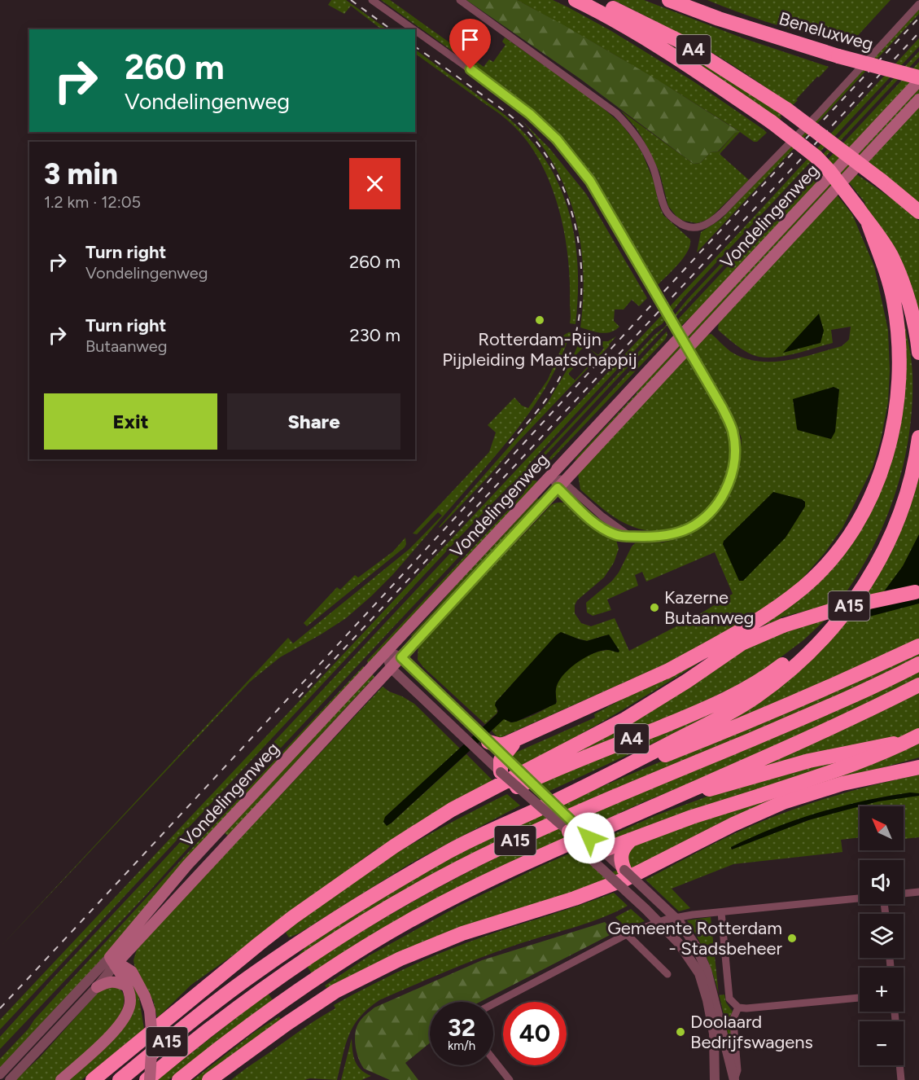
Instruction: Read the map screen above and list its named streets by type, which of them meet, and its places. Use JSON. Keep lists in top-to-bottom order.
{
  "streets": {
    "highway": ["Beneluxweg", "A4", "A15"],
    "main road": ["Vondelingenweg"]
  },
  "crossings": [
    ["Beneluxweg", "Vondelingenweg"],
    ["A4", "A15"]
  ],
  "places": [
    "Rotterdam-Rijn Pijpleiding Maatschappij",
    "Kazerne Butaanweg",
    "Gemeente Rotterdam - Stadsbeheer",
    "Doolaard Bedrijfswagens"
  ],
  "north": "top left",
  "page": {
    "turn": ["260 m", "Vondelingenweg"],
    "heading": ["3 min", "1.2 km · 12:05"],
    "list": [
      {
        "name": "Turn right",
        "note": "Vondelingenweg",
        "value": "260 m"
      },
      {
        "name": "Turn right",
        "note": "Butaanweg",
        "value": "230 m"
      }
    ],
    "buttons": ["Exit", "Share"],
    "map_buttons": ["+", "−"],
    "speed": "32 km/h",
    "limit": "40"
  }
}
